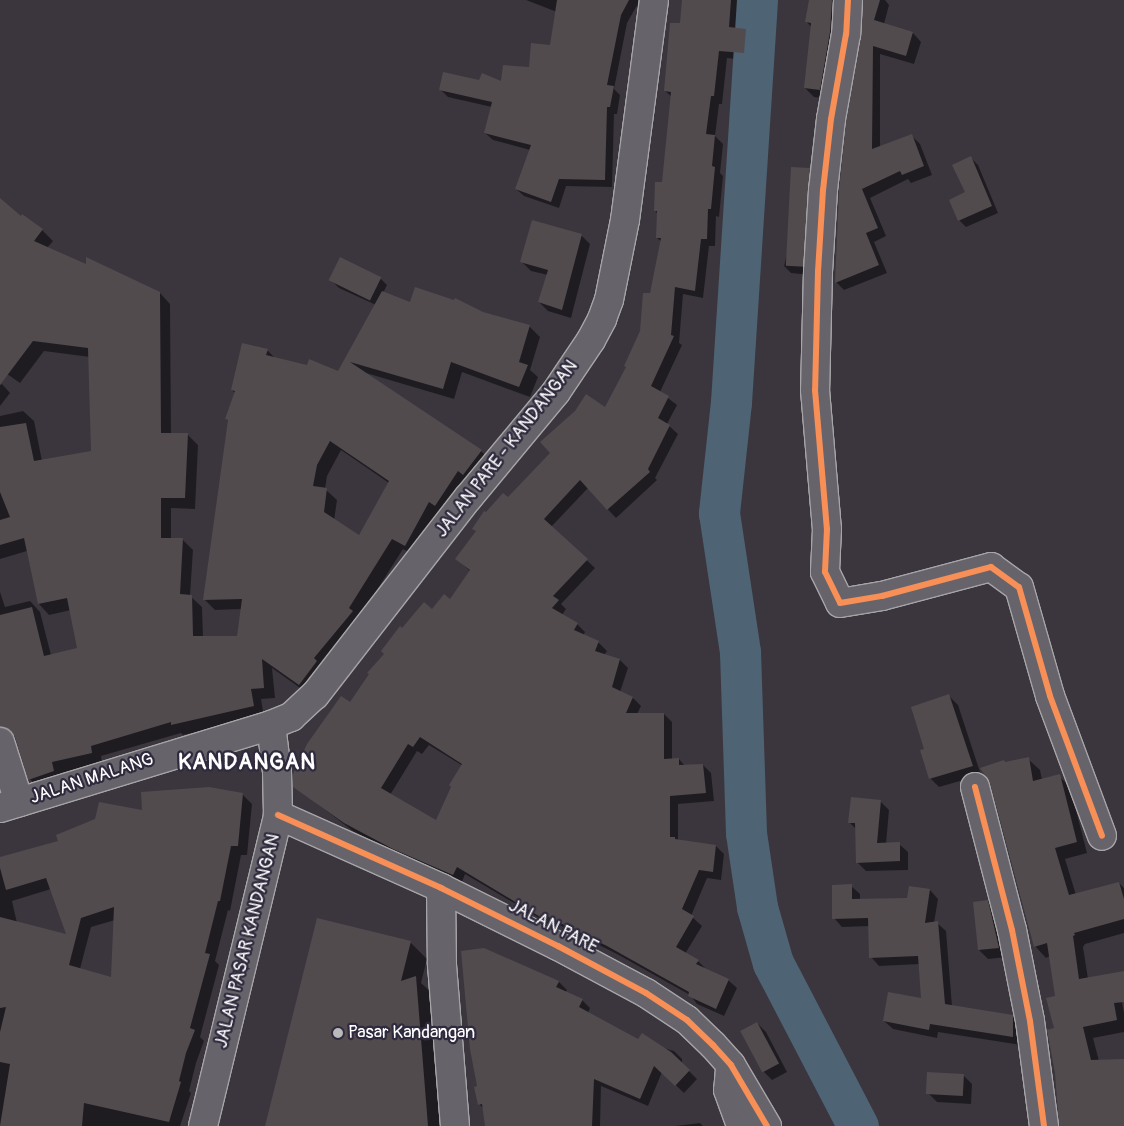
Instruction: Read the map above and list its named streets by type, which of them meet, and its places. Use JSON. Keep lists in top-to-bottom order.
{
  "streets": {
    "street": [
      "JALAN PARE - KANDANGAN",
      "JALAN MALANG",
      "JALAN PARE",
      "JALAN PASAR KANDANGAN"
    ]
  },
  "crossings": [
    ["JALAN PARE - KANDANGAN", "JALAN MALANG"],
    ["JALAN PARE - KANDANGAN", "JALAN PASAR KANDANGAN"],
    ["JALAN MALANG", "JALAN PASAR KANDANGAN"],
    ["JALAN PARE", "JALAN PASAR KANDANGAN"]
  ],
  "districts": ["KANDANGAN"],
  "places": ["Pasar Kandangan"]
}
